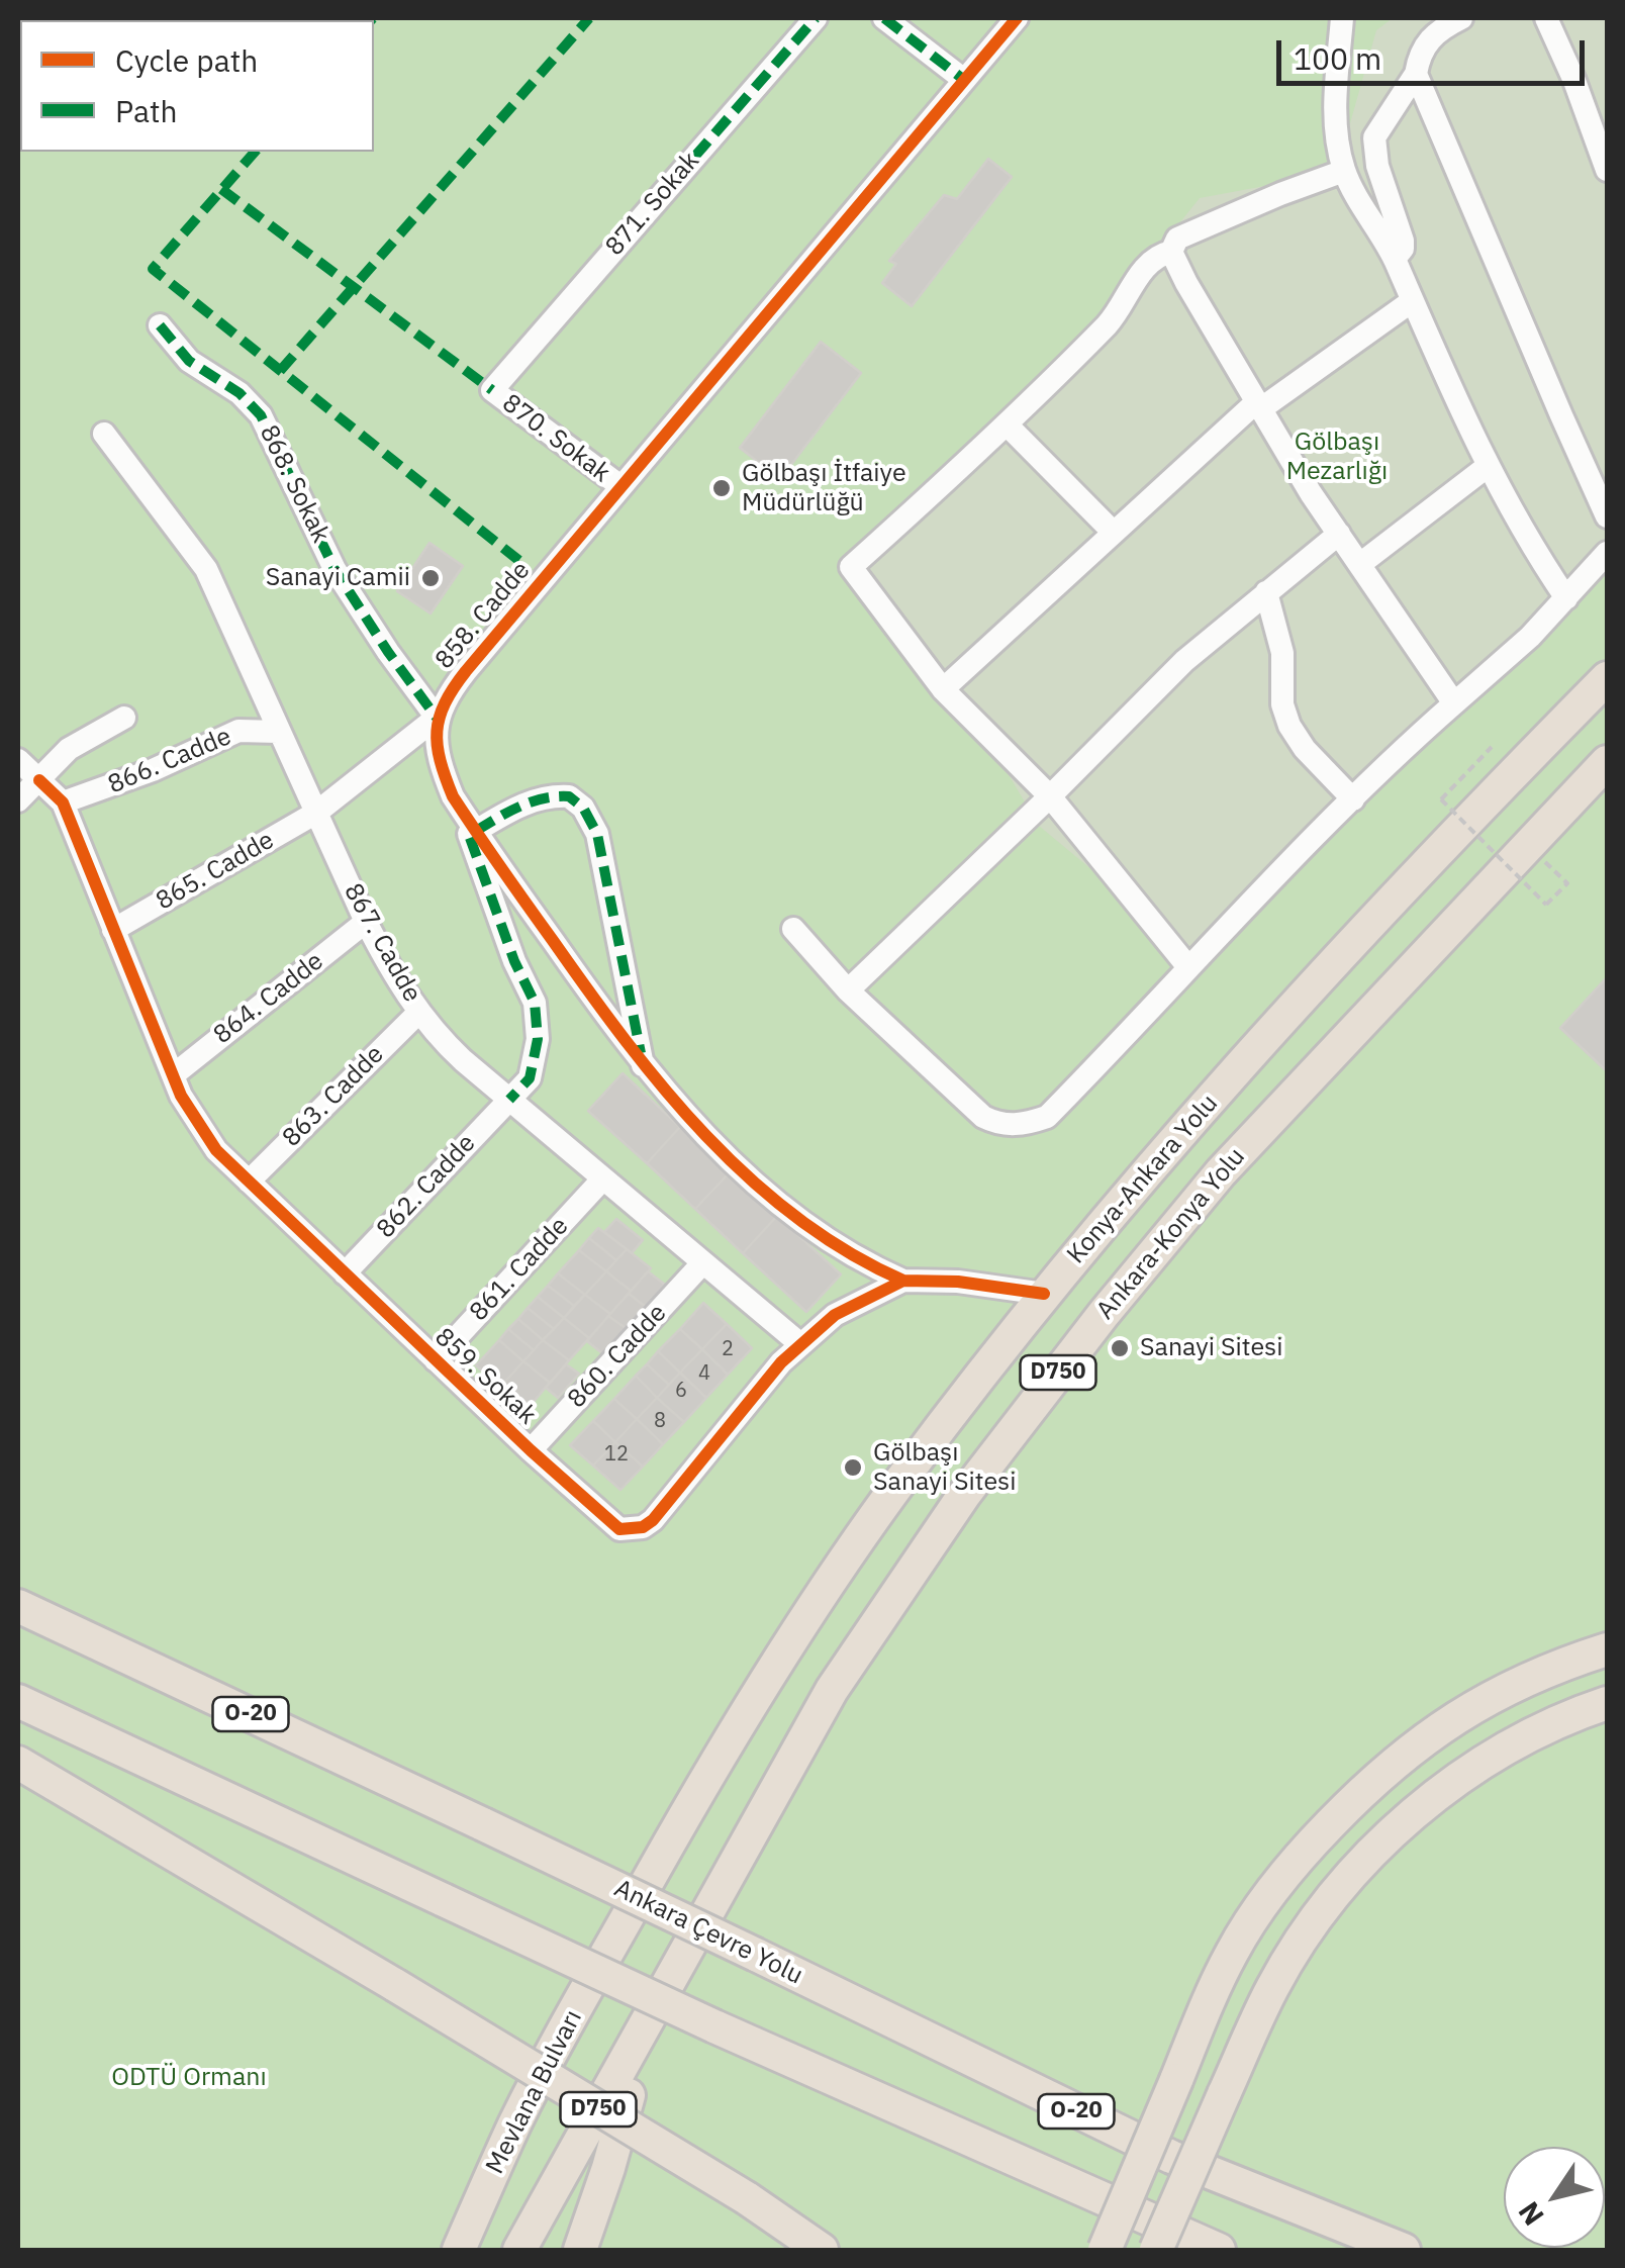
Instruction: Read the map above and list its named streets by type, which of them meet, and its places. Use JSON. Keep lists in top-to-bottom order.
{
  "streets": {
    "highway": [
      "Konya-Ankara Yolu",
      "Ankara-Konya Yolu",
      "D750",
      "O-20",
      "Ankara Çevre Yolu",
      "Mevlana Bulvarı"
    ],
    "street": [
      "871. Sokak",
      "870. Sokak",
      "868. Sokak",
      "858. Cadde",
      "866. Cadde",
      "865. Cadde",
      "867. Cadde",
      "864. Cadde",
      "863. Cadde",
      "862. Cadde",
      "861. Cadde",
      "860. Cadde",
      "859. Sokak"
    ]
  },
  "crossings": [
    ["871. Sokak", "870. Sokak"],
    ["870. Sokak", "858. Cadde"],
    ["868. Sokak", "858. Cadde"],
    ["866. Cadde", "867. Cadde"],
    ["866. Cadde", "859. Sokak"],
    ["865. Cadde", "867. Cadde"],
    ["865. Cadde", "859. Sokak"],
    ["867. Cadde", "864. Cadde"],
    ["867. Cadde", "863. Cadde"],
    ["867. Cadde", "862. Cadde"],
    ["867. Cadde", "861. Cadde"],
    ["867. Cadde", "860. Cadde"],
    ["867. Cadde", "859. Sokak"],
    ["864. Cadde", "859. Sokak"],
    ["863. Cadde", "859. Sokak"],
    ["Konya-Ankara Yolu", "859. Sokak"],
    ["Konya-Ankara Yolu", "Mevlana Bulvarı"],
    ["862. Cadde", "859. Sokak"],
    ["Ankara-Konya Yolu", "D750"],
    ["861. Cadde", "859. Sokak"],
    ["860. Cadde", "859. Sokak"]
  ],
  "parks": ["Gölbaşı Mezarlığı", "ODTÜ Ormanı"],
  "places": [
    "Gölbaşı İtfaiye Müdürlüğü",
    "Sanayi Camii",
    "Sanayi Sitesi",
    "Gölbaşı Sanayi Sitesi"
  ],
  "house_numbers": [
    "2",
    "4",
    "6",
    "8",
    "12"
  ],
  "legend": ["Cycle path", "Path"],
  "scale_bar": "100 m",
  "north": "bottom left"
}
